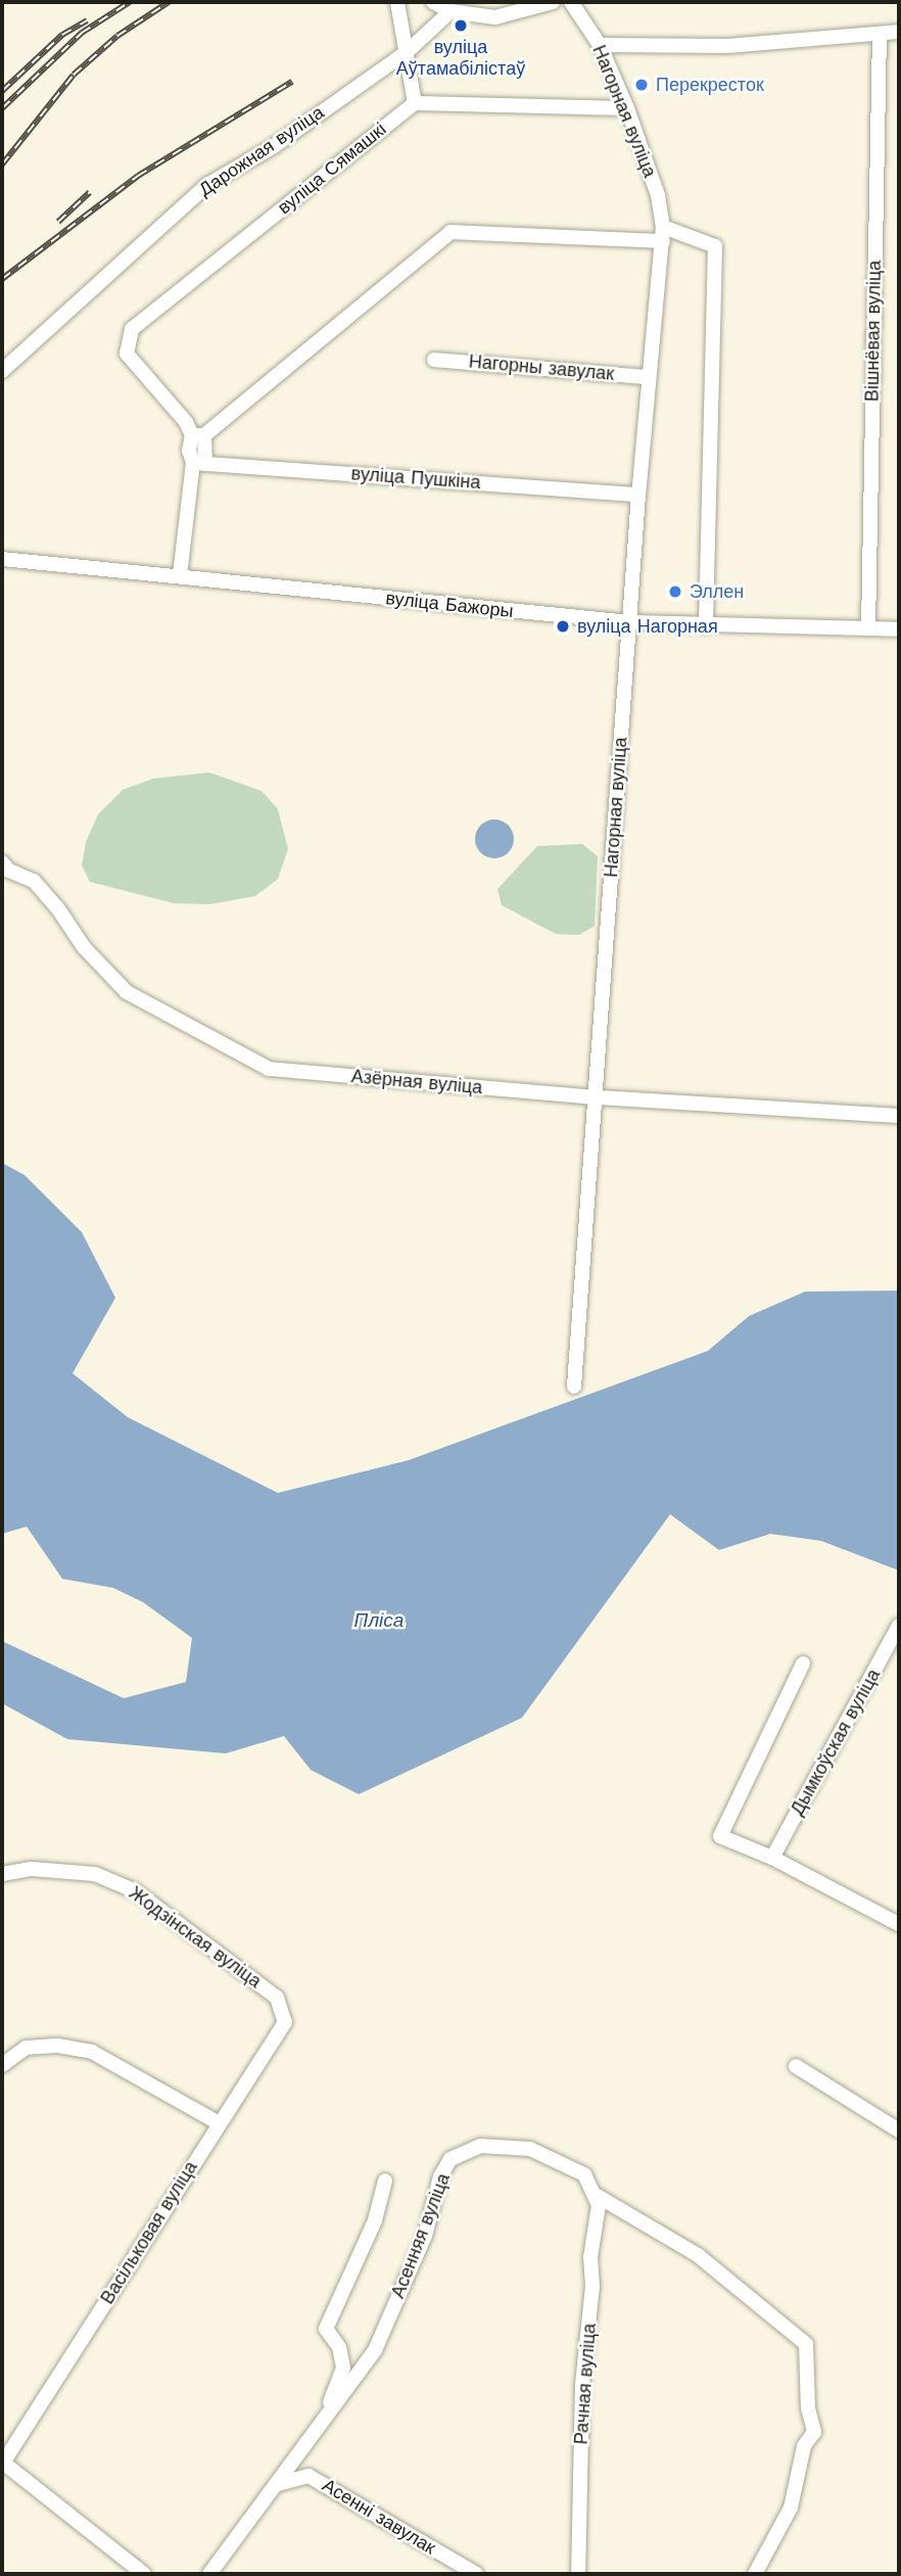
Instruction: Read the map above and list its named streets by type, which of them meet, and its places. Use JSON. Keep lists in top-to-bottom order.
{
  "streets": {
    "street": [
      "Нагорная вуліца",
      "Дарожная вуліца",
      "вуліца Сямашкі",
      "Вішнёвая вуліца",
      "Нагорны завулак",
      "вуліца Пушкіна",
      "вуліца Бажоры",
      "Азёрная вуліца",
      "Дымкоўская вуліца",
      "Жодзінская вуліца",
      "Васільковая вуліца",
      "Асенняя вуліца",
      "Рачная вуліца",
      "Асенні завулак"
    ]
  },
  "crossings": [
    ["Нагорная вуліца", "Нагорны завулак"],
    ["Нагорная вуліца", "вуліца Пушкіна"],
    ["Нагорная вуліца", "вуліца Бажоры"],
    ["Нагорная вуліца", "Азёрная вуліца"],
    ["Вішнёвая вуліца", "вуліца Бажоры"],
    ["Жодзінская вуліца", "Васільковая вуліца"],
    ["Асенняя вуліца", "Рачная вуліца"],
    ["Асенняя вуліца", "Асенні завулак"]
  ],
  "water": ["Пліса"],
  "places": [
    "вуліца Аўтамабілістаў",
    "Перекресток",
    "Эллен",
    "вуліца Нагорная"
  ]
}
